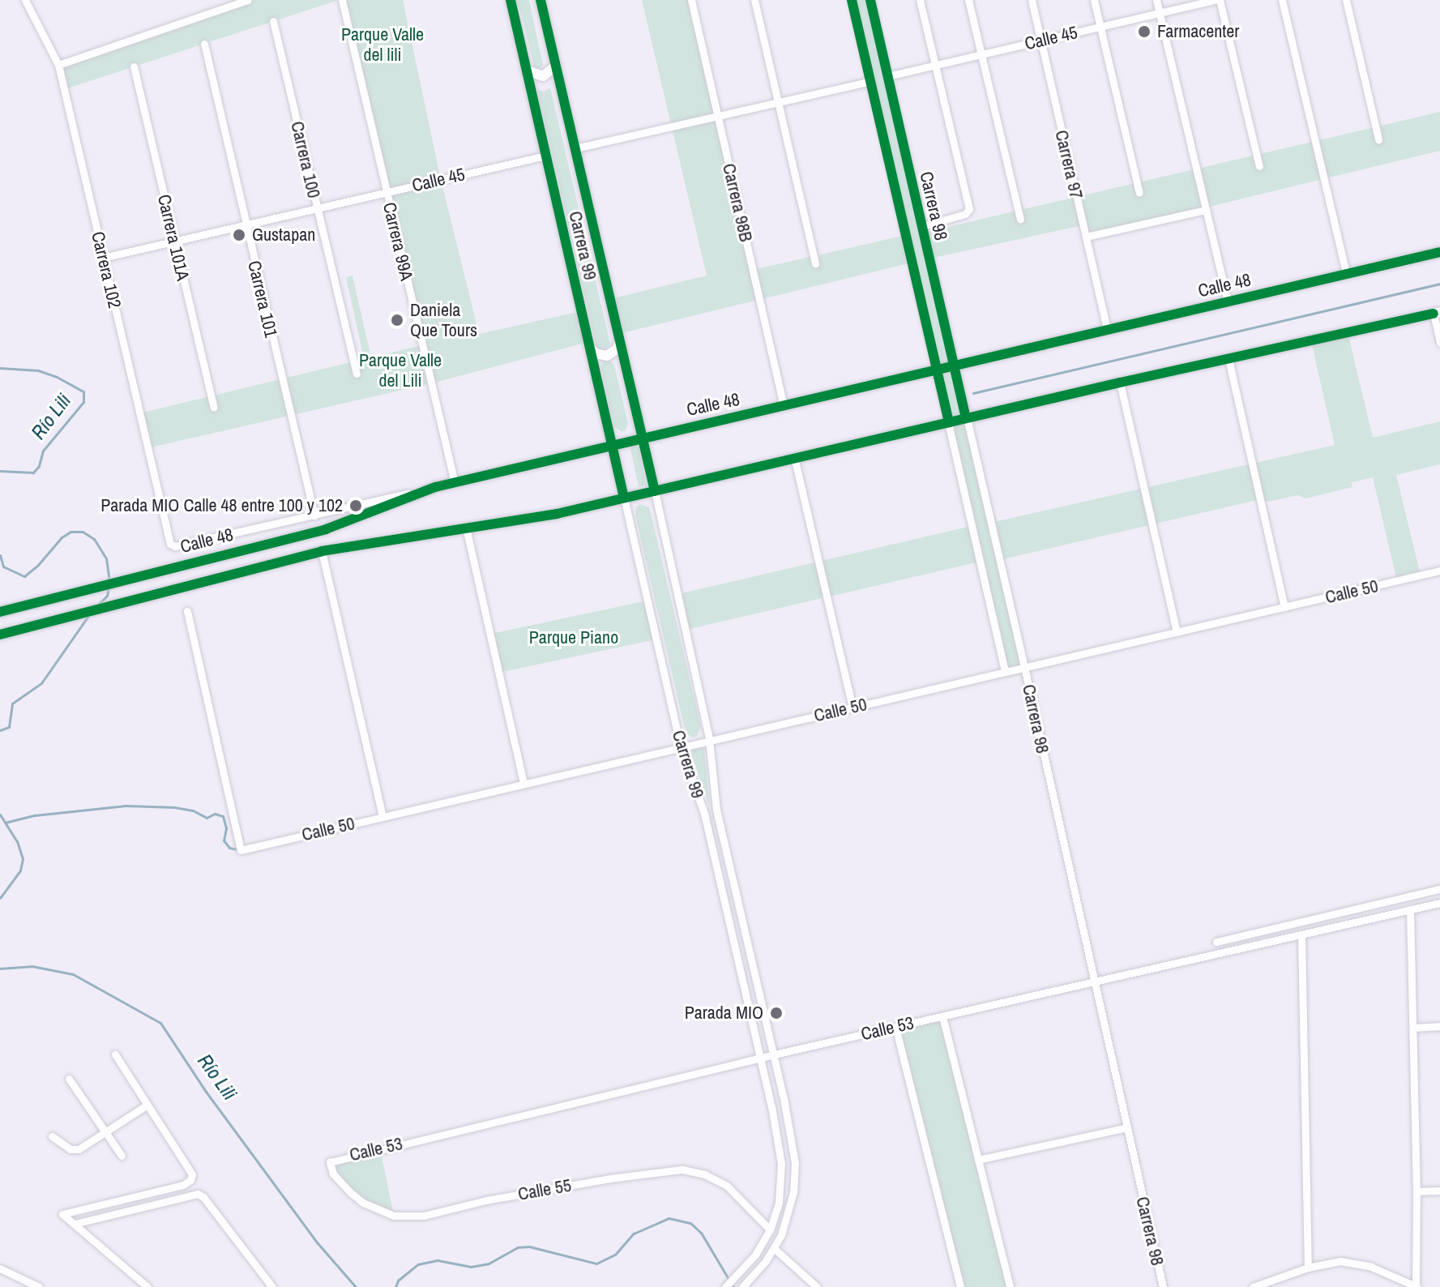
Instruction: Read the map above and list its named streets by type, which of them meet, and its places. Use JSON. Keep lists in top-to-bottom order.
{
  "streets": {
    "main road": ["Carrera 99", "Calle 48"],
    "street": [
      "Calle 45",
      "Carrera 100",
      "Carrera 97",
      "Carrera 98B",
      "Carrera 98",
      "Carrera 101A",
      "Carrera 99A",
      "Carrera 102",
      "Carrera 101",
      "Calle 50",
      "Calle 53",
      "Calle 55"
    ]
  },
  "crossings": [
    ["Calle 45", "Carrera 100"],
    ["Calle 45", "Carrera 97"],
    ["Calle 45", "Carrera 98"],
    ["Calle 45", "Carrera 101A"],
    ["Calle 45", "Carrera 99A"],
    ["Calle 45", "Carrera 99"],
    ["Calle 45", "Carrera 102"],
    ["Calle 45", "Carrera 101"],
    ["Carrera 97", "Calle 48"],
    ["Carrera 98B", "Calle 48"],
    ["Carrera 98", "Calle 48"],
    ["Carrera 98", "Calle 50"],
    ["Carrera 98", "Calle 53"],
    ["Carrera 99A", "Calle 48"],
    ["Carrera 99", "Calle 48"],
    ["Carrera 99", "Calle 50"],
    ["Carrera 99", "Calle 53"],
    ["Carrera 99", "Calle 55"],
    ["Carrera 102", "Calle 48"],
    ["Calle 48", "Carrera 101"],
    ["Calle 53", "Calle 55"]
  ],
  "water": ["Río Lili"],
  "parks": ["Parque Valle del lili", "Parque Valle del Lili", "Parque Piano"],
  "places": [
    "Farmacenter",
    "Gustapan",
    "Daniela Que Tours",
    "Parada MIO Calle 48 entre 100 y 102",
    "Parada MIO"
  ]
}
